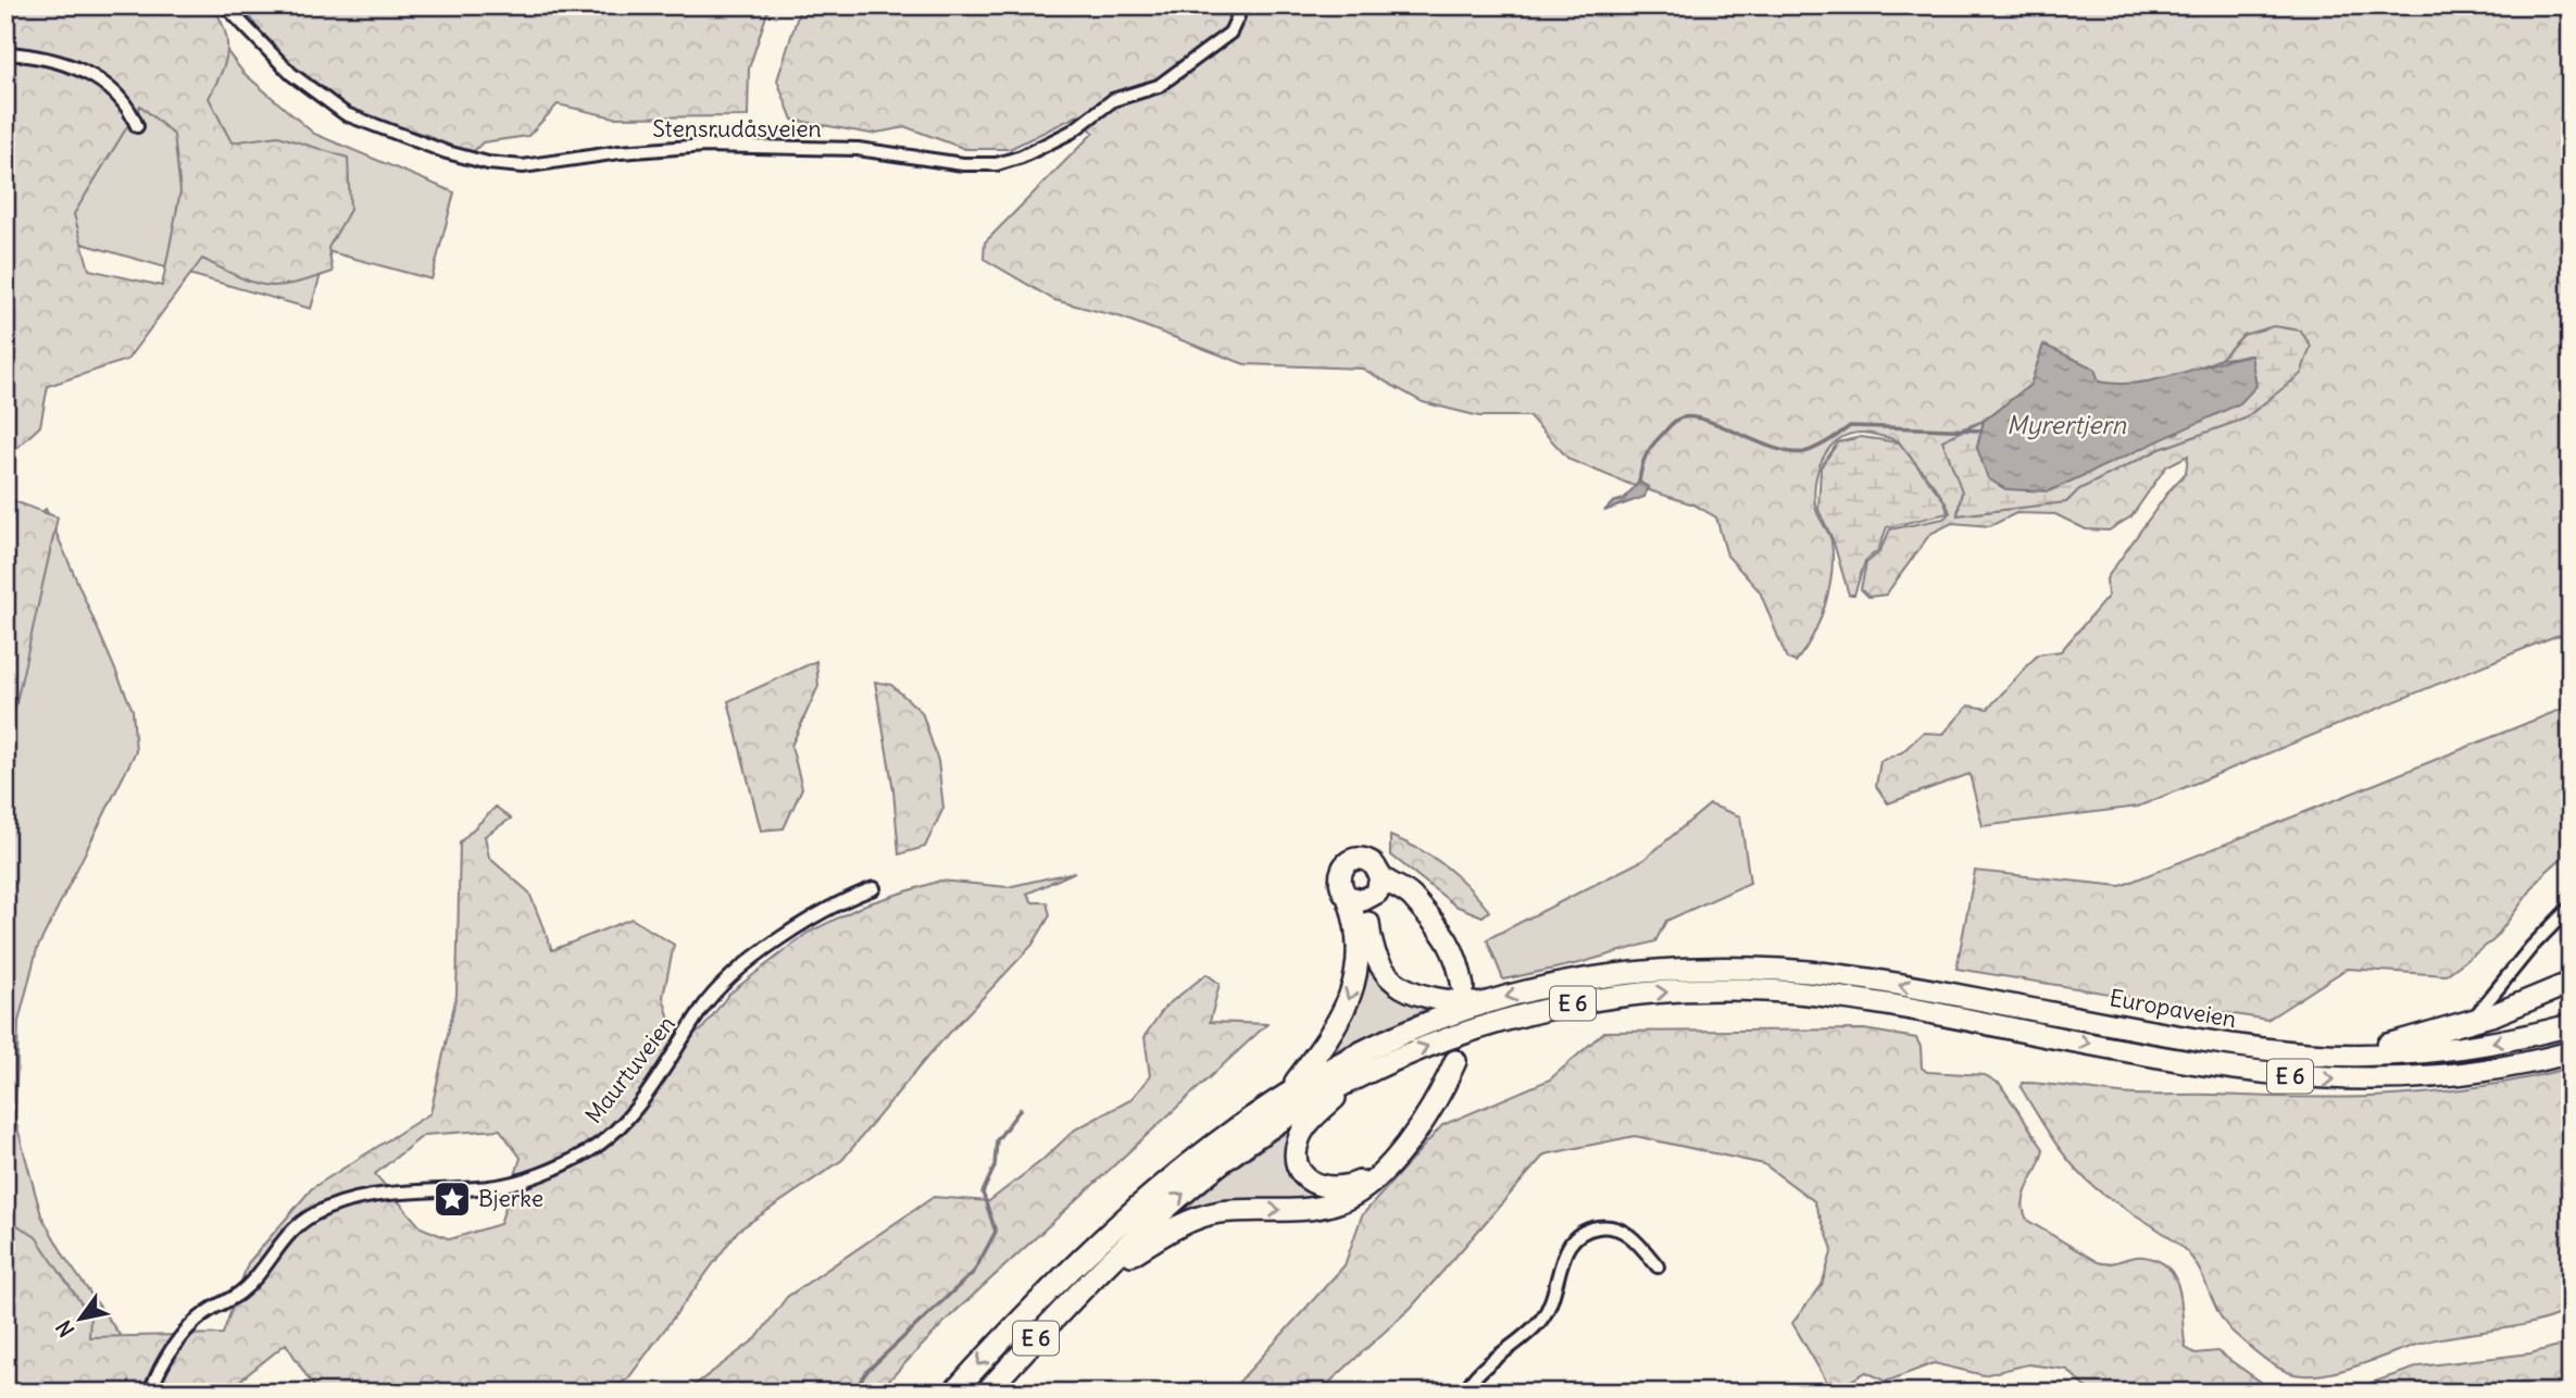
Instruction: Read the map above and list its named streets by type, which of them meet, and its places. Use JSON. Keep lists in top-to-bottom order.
{
  "streets": {
    "highway": ["E 6", "Europaveien"],
    "street": ["Stensrudåsveien", "Maurtuveien"]
  },
  "crossings": [
    ["E 6", "Europaveien"]
  ],
  "water": ["Myrertjern"],
  "places": {
    "place": ["Bjerke"]
  },
  "north": "bottom left"
}
